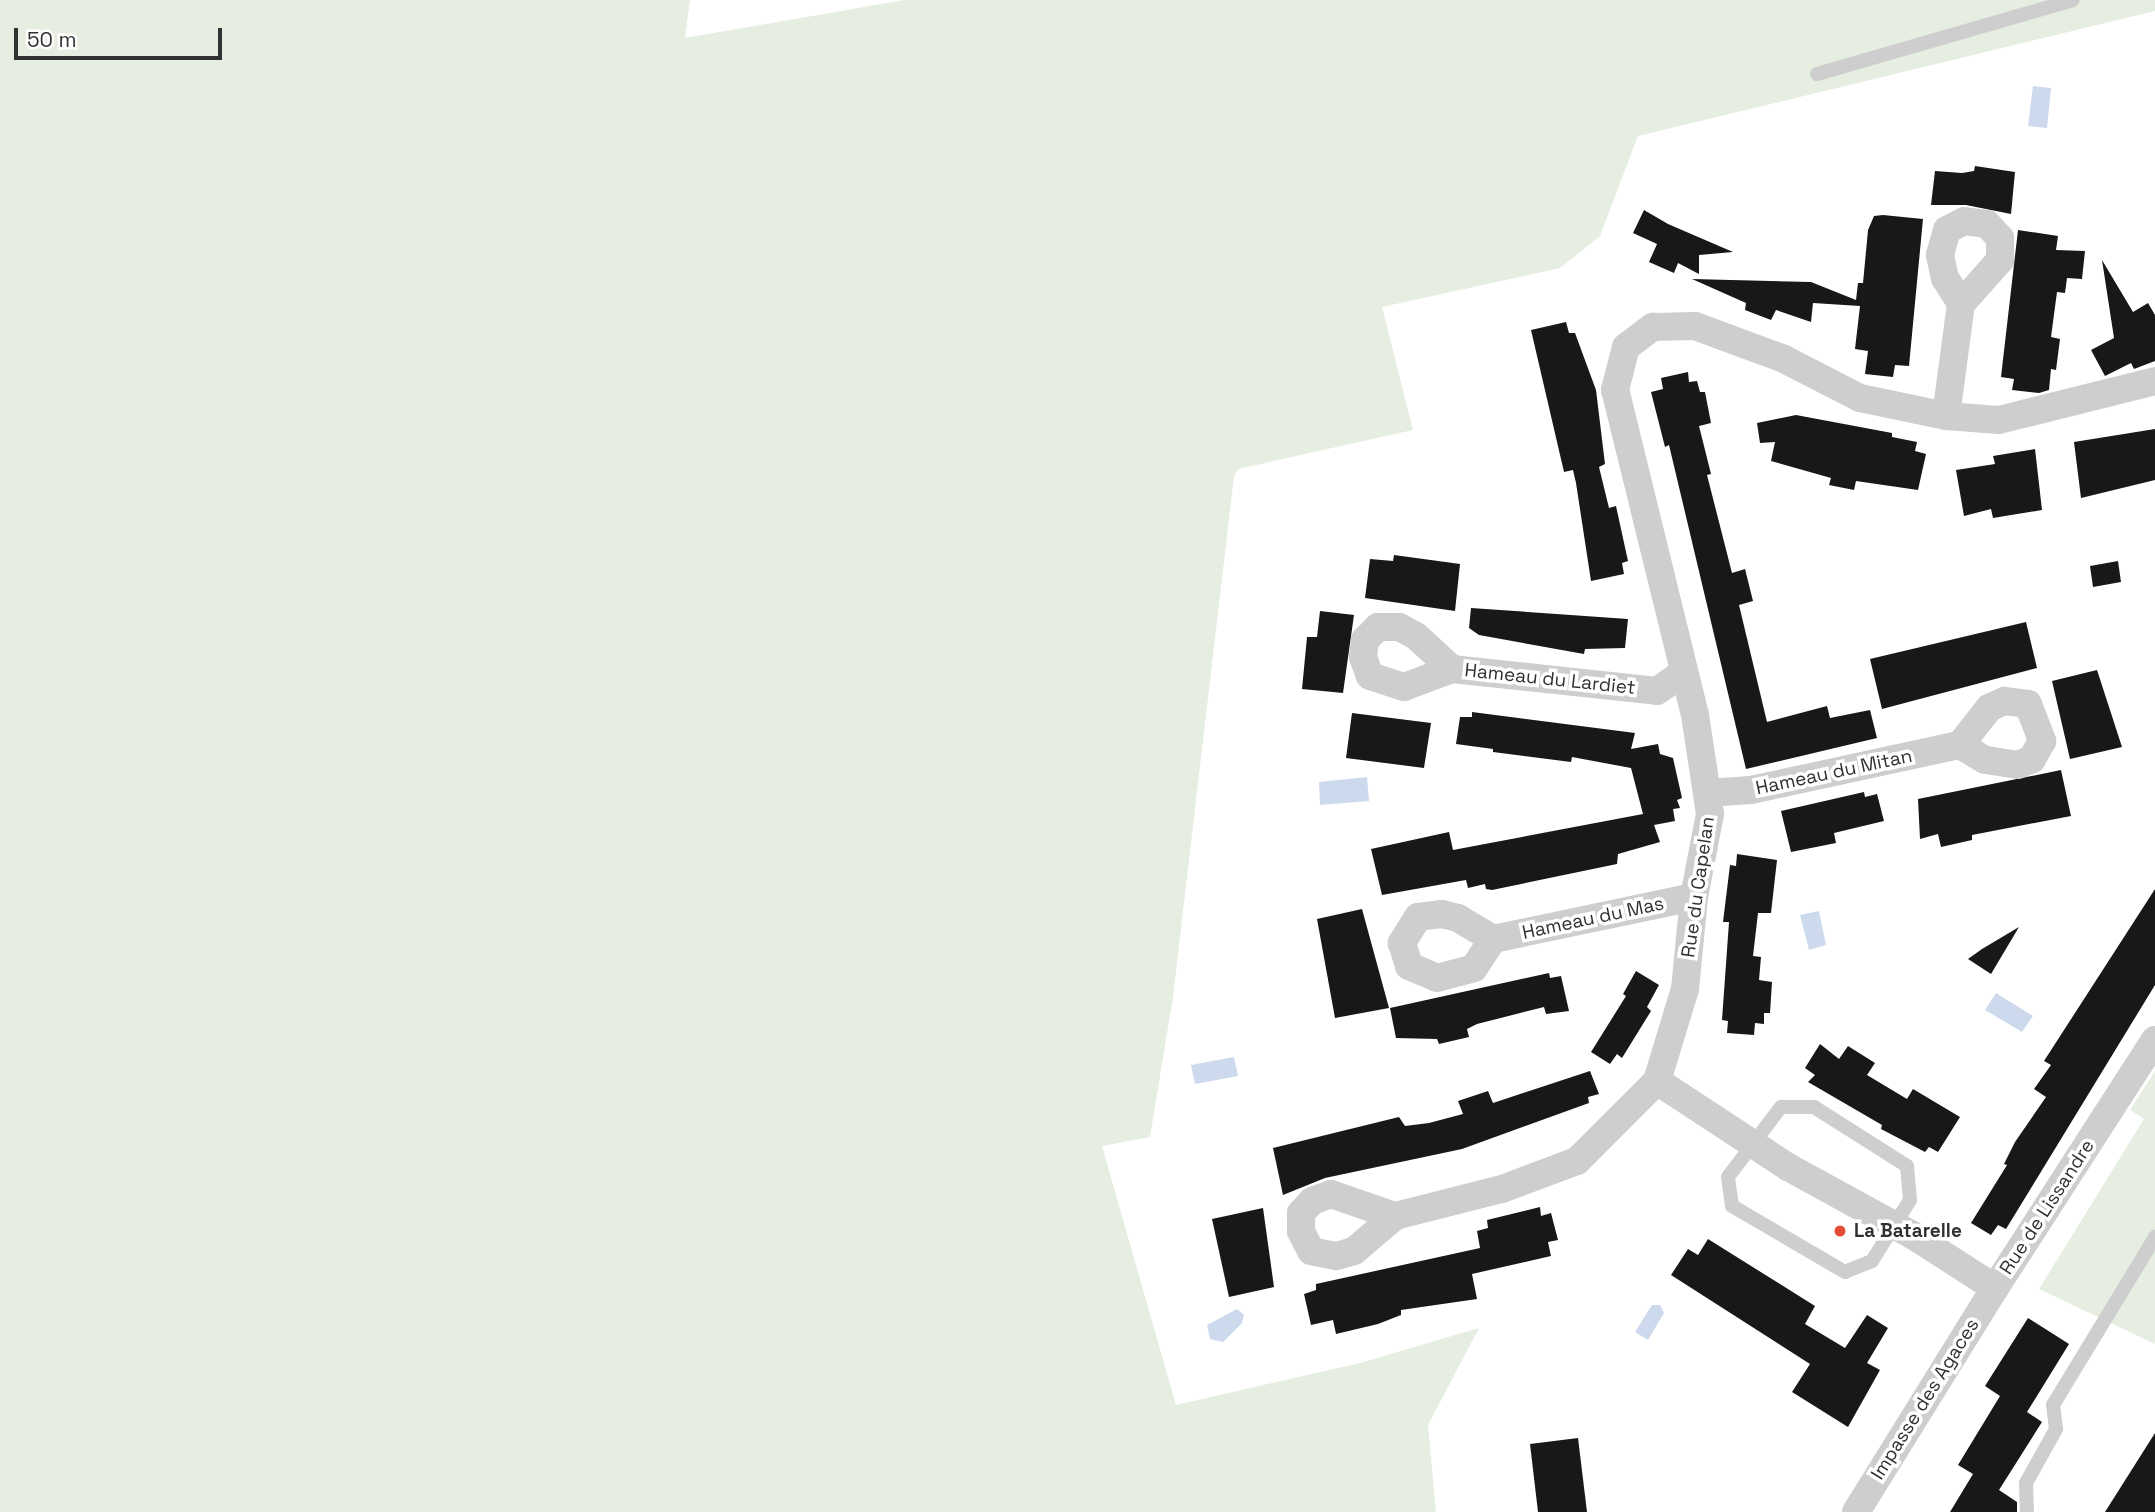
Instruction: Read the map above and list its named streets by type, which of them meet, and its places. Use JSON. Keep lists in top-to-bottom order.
{
  "streets": {
    "street": [
      "Hameau du Lardiet",
      "Hameau du Mitan",
      "Rue du Capelan",
      "Hameau du Mas",
      "Rue de Lissandre",
      "Impasse des Agaces"
    ]
  },
  "crossings": [
    ["Hameau du Lardiet", "Rue du Capelan"],
    ["Hameau du Mitan", "Rue du Capelan"],
    ["Rue du Capelan", "Hameau du Mas"],
    ["Rue du Capelan", "Rue de Lissandre"],
    ["Rue de Lissandre", "Impasse des Agaces"]
  ],
  "places": ["La Batarelle"],
  "scale_bar": "50 m"
}
